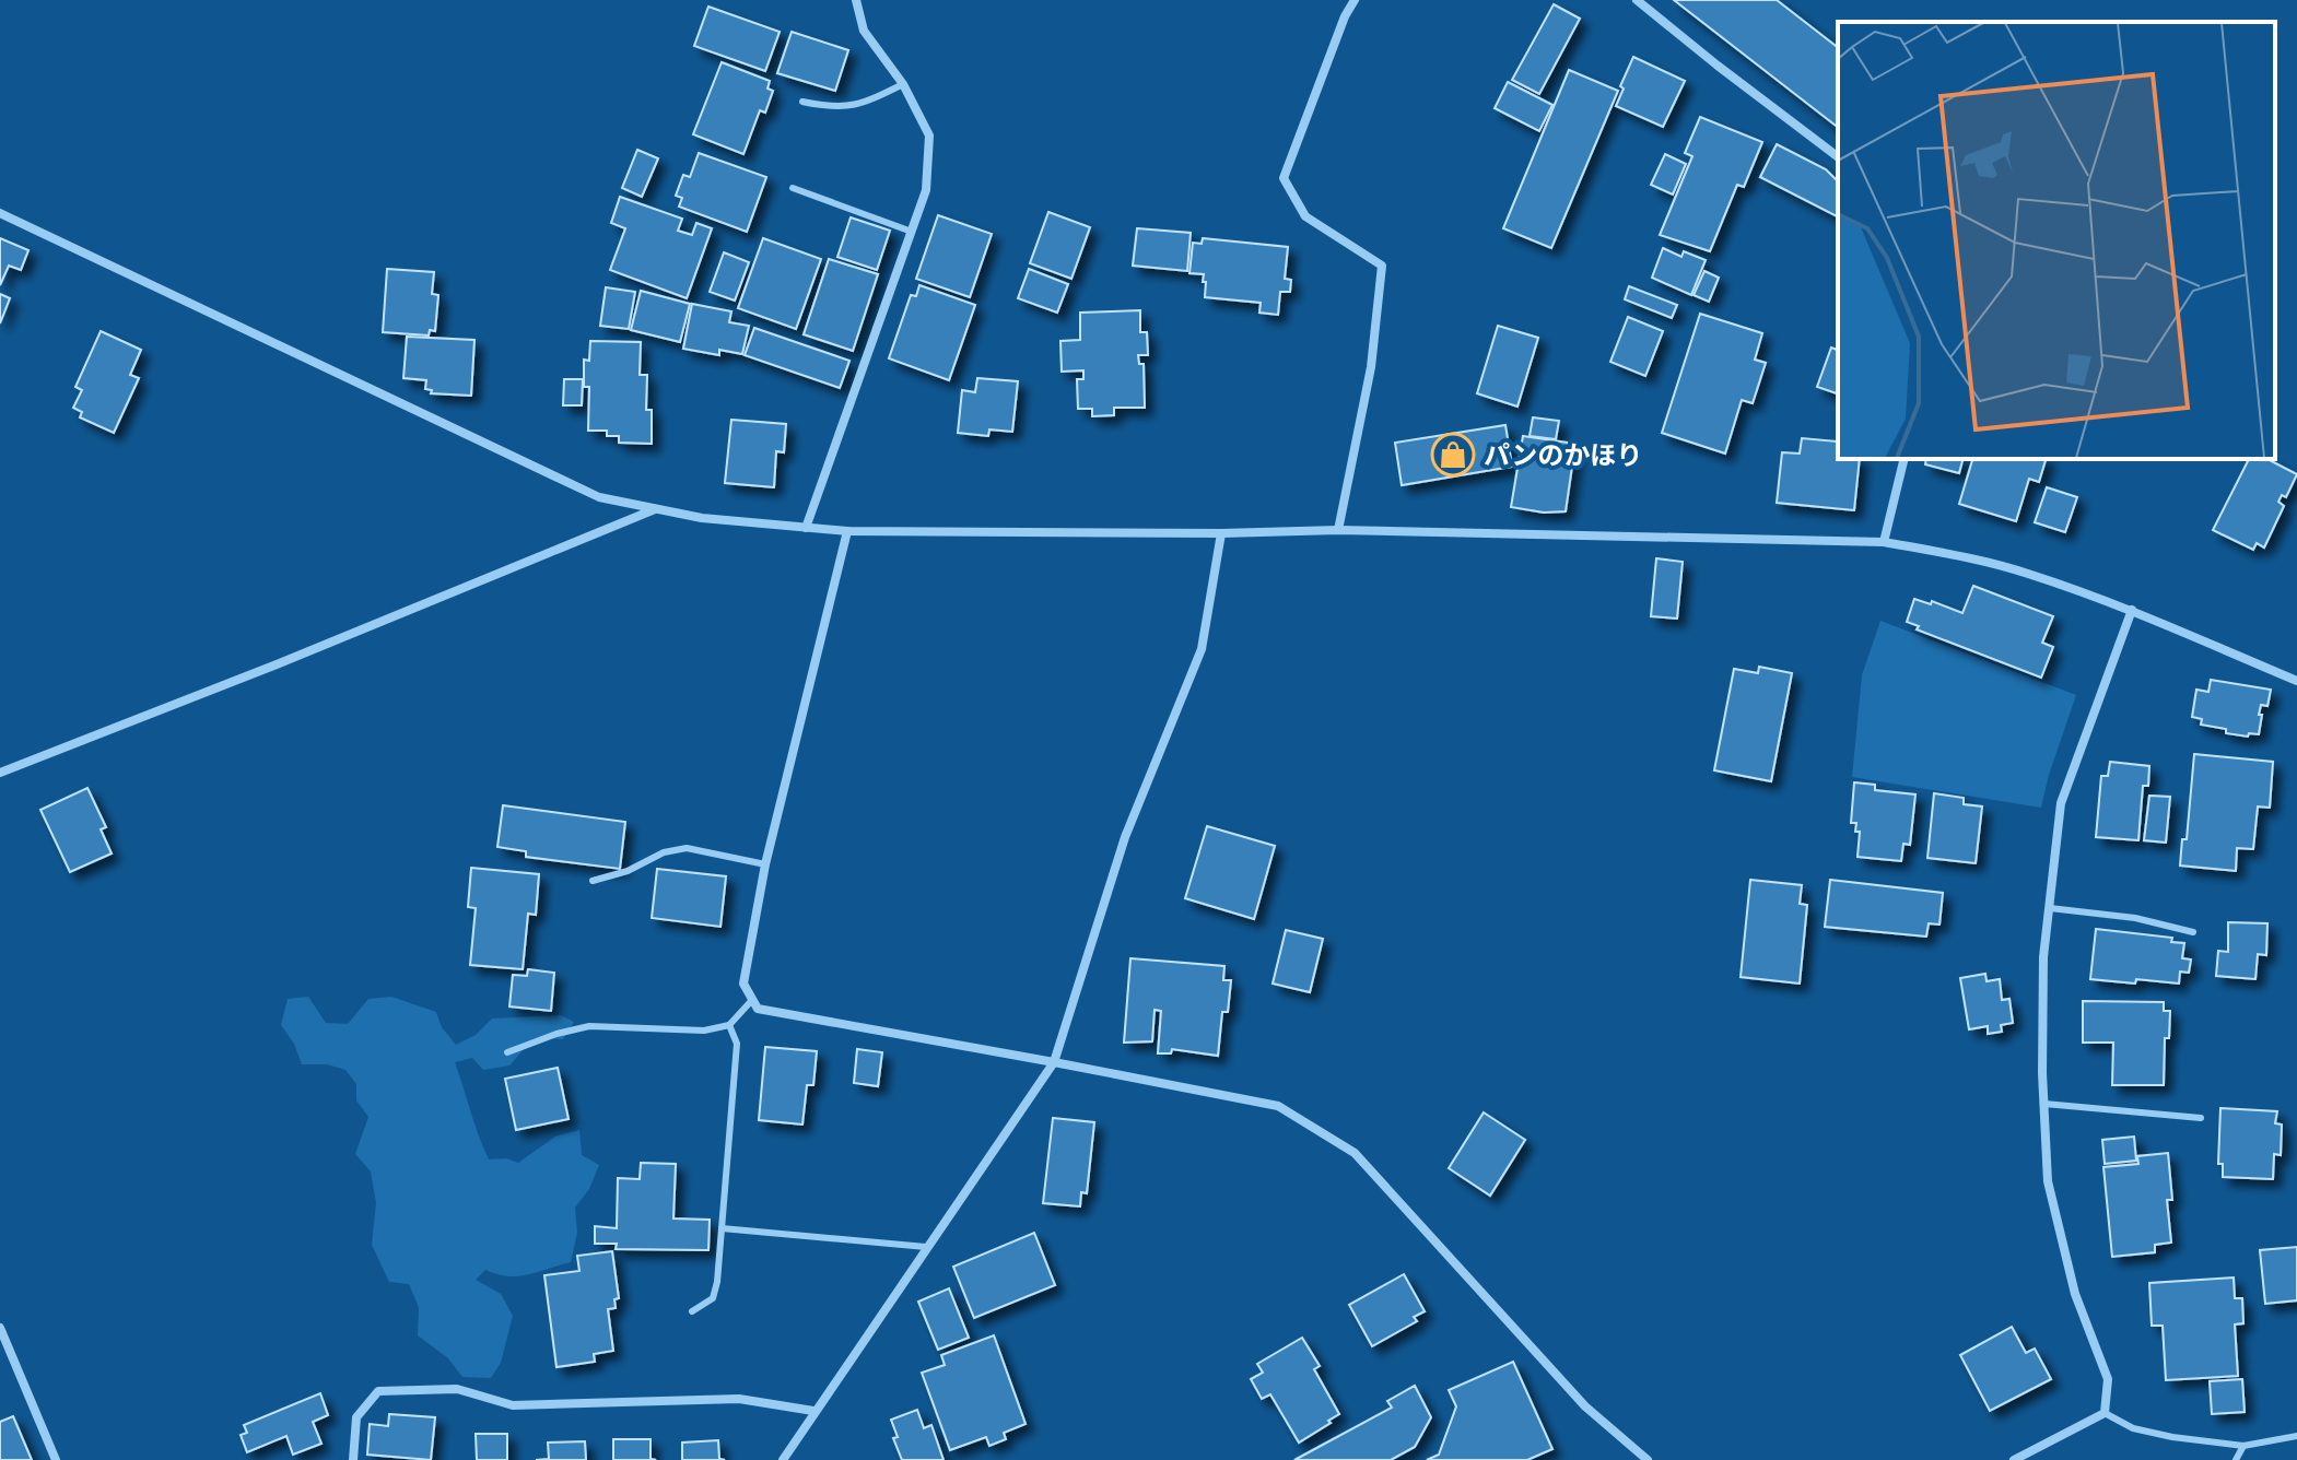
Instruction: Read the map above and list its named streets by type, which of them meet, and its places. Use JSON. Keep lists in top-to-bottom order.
{
  "places": {
    "shop": ["パンのかほり"]
  }
}
